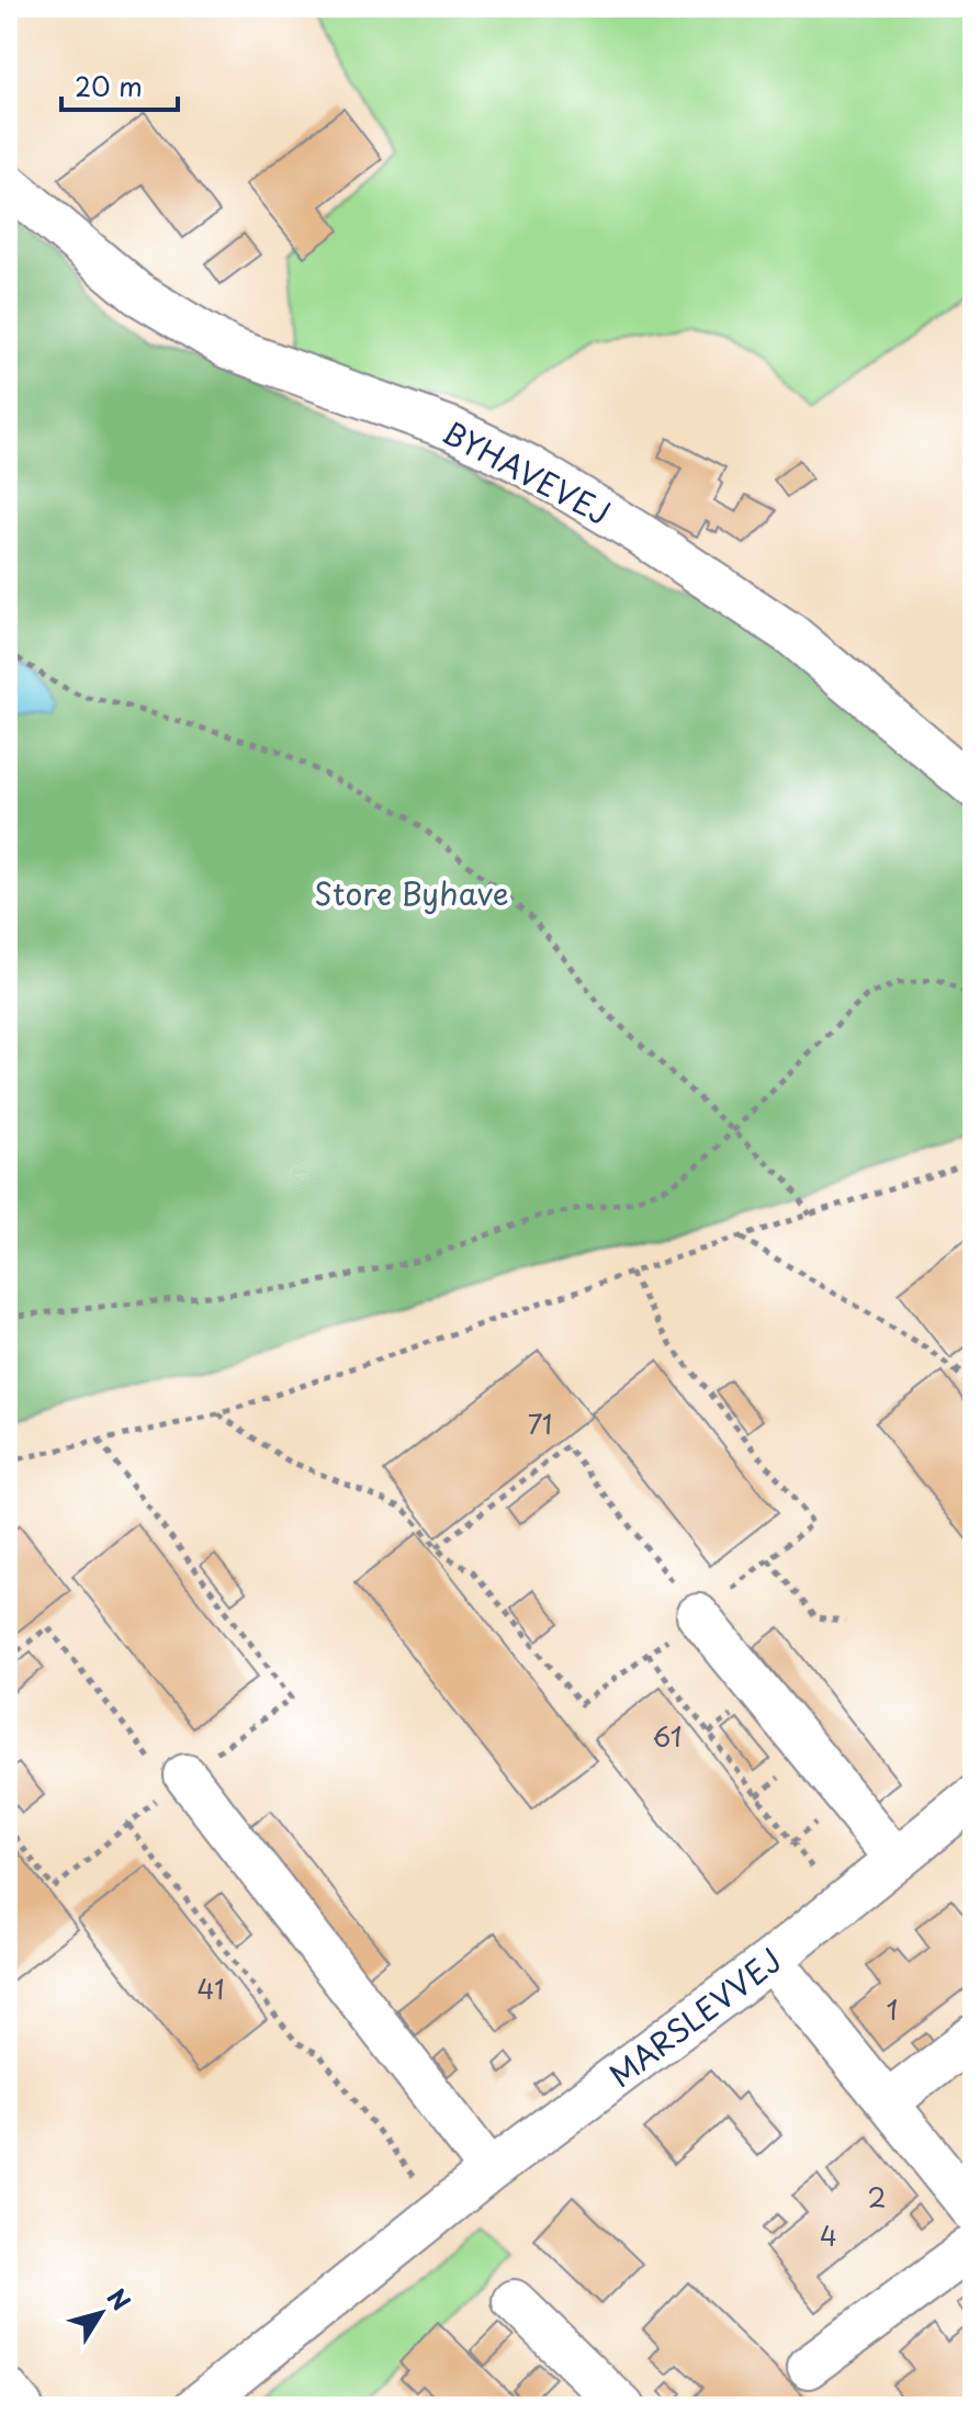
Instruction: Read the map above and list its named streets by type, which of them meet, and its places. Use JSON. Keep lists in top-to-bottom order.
{
  "streets": {
    "street": ["BYHAVEVEJ", "MARSLEVVEJ"]
  },
  "parks": ["Store Byhave"],
  "house_numbers": [
    "71",
    "61",
    "41",
    "1",
    "2",
    "4"
  ],
  "scale_bar": "20 m",
  "north": "top right"
}
